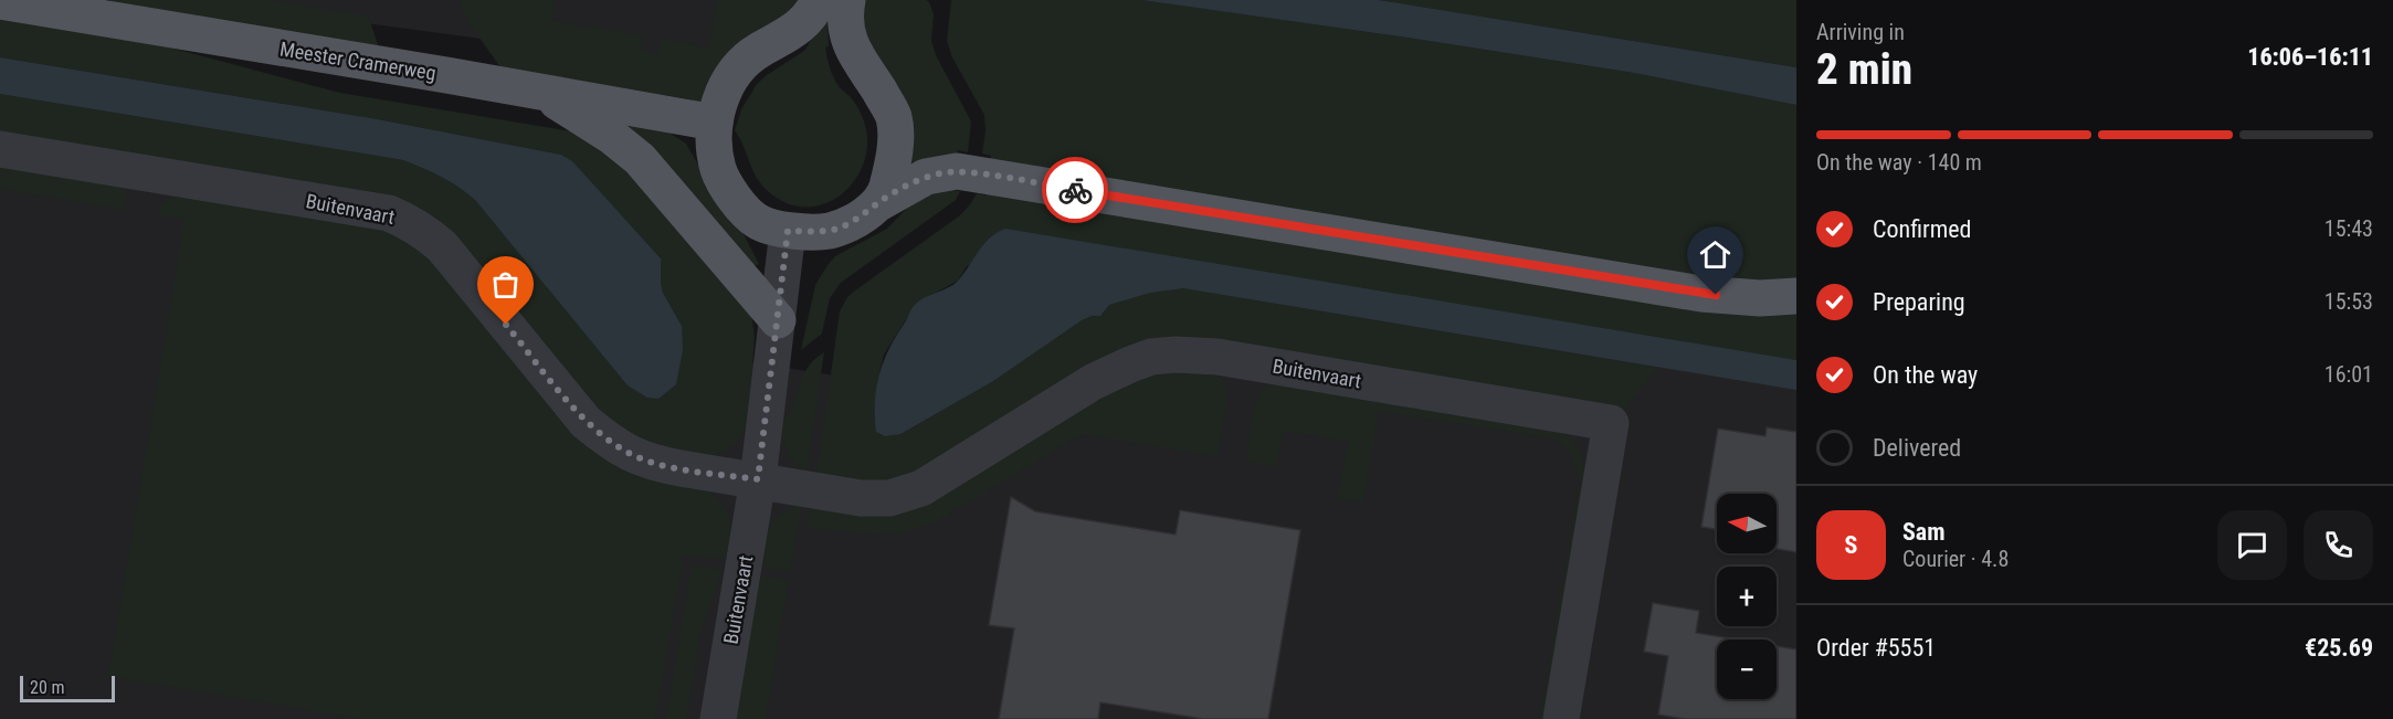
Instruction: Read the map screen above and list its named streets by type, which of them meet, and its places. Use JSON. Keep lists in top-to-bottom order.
{
  "streets": {
    "main road": ["Meester Cramerweg"],
    "street": ["Buitenvaart"]
  },
  "scale_bar": "20 m",
  "north": "left",
  "page": {
    "heading": ["2 min", "Arriving in", "16:06–16:11"],
    "panel": [
      "Sam",
      "Courier · 4.8",
      "Order #5551",
      "€25.69"
    ],
    "bar": "On the way · 140 m",
    "list": [
      ["Confirmed", "15:43"],
      ["Preparing", "15:53"],
      ["On the way", "16:01"],
      "Delivered"
    ],
    "map_buttons": ["+", "−"],
    "round": "S",
    "scale": "20 m"
  }
}
